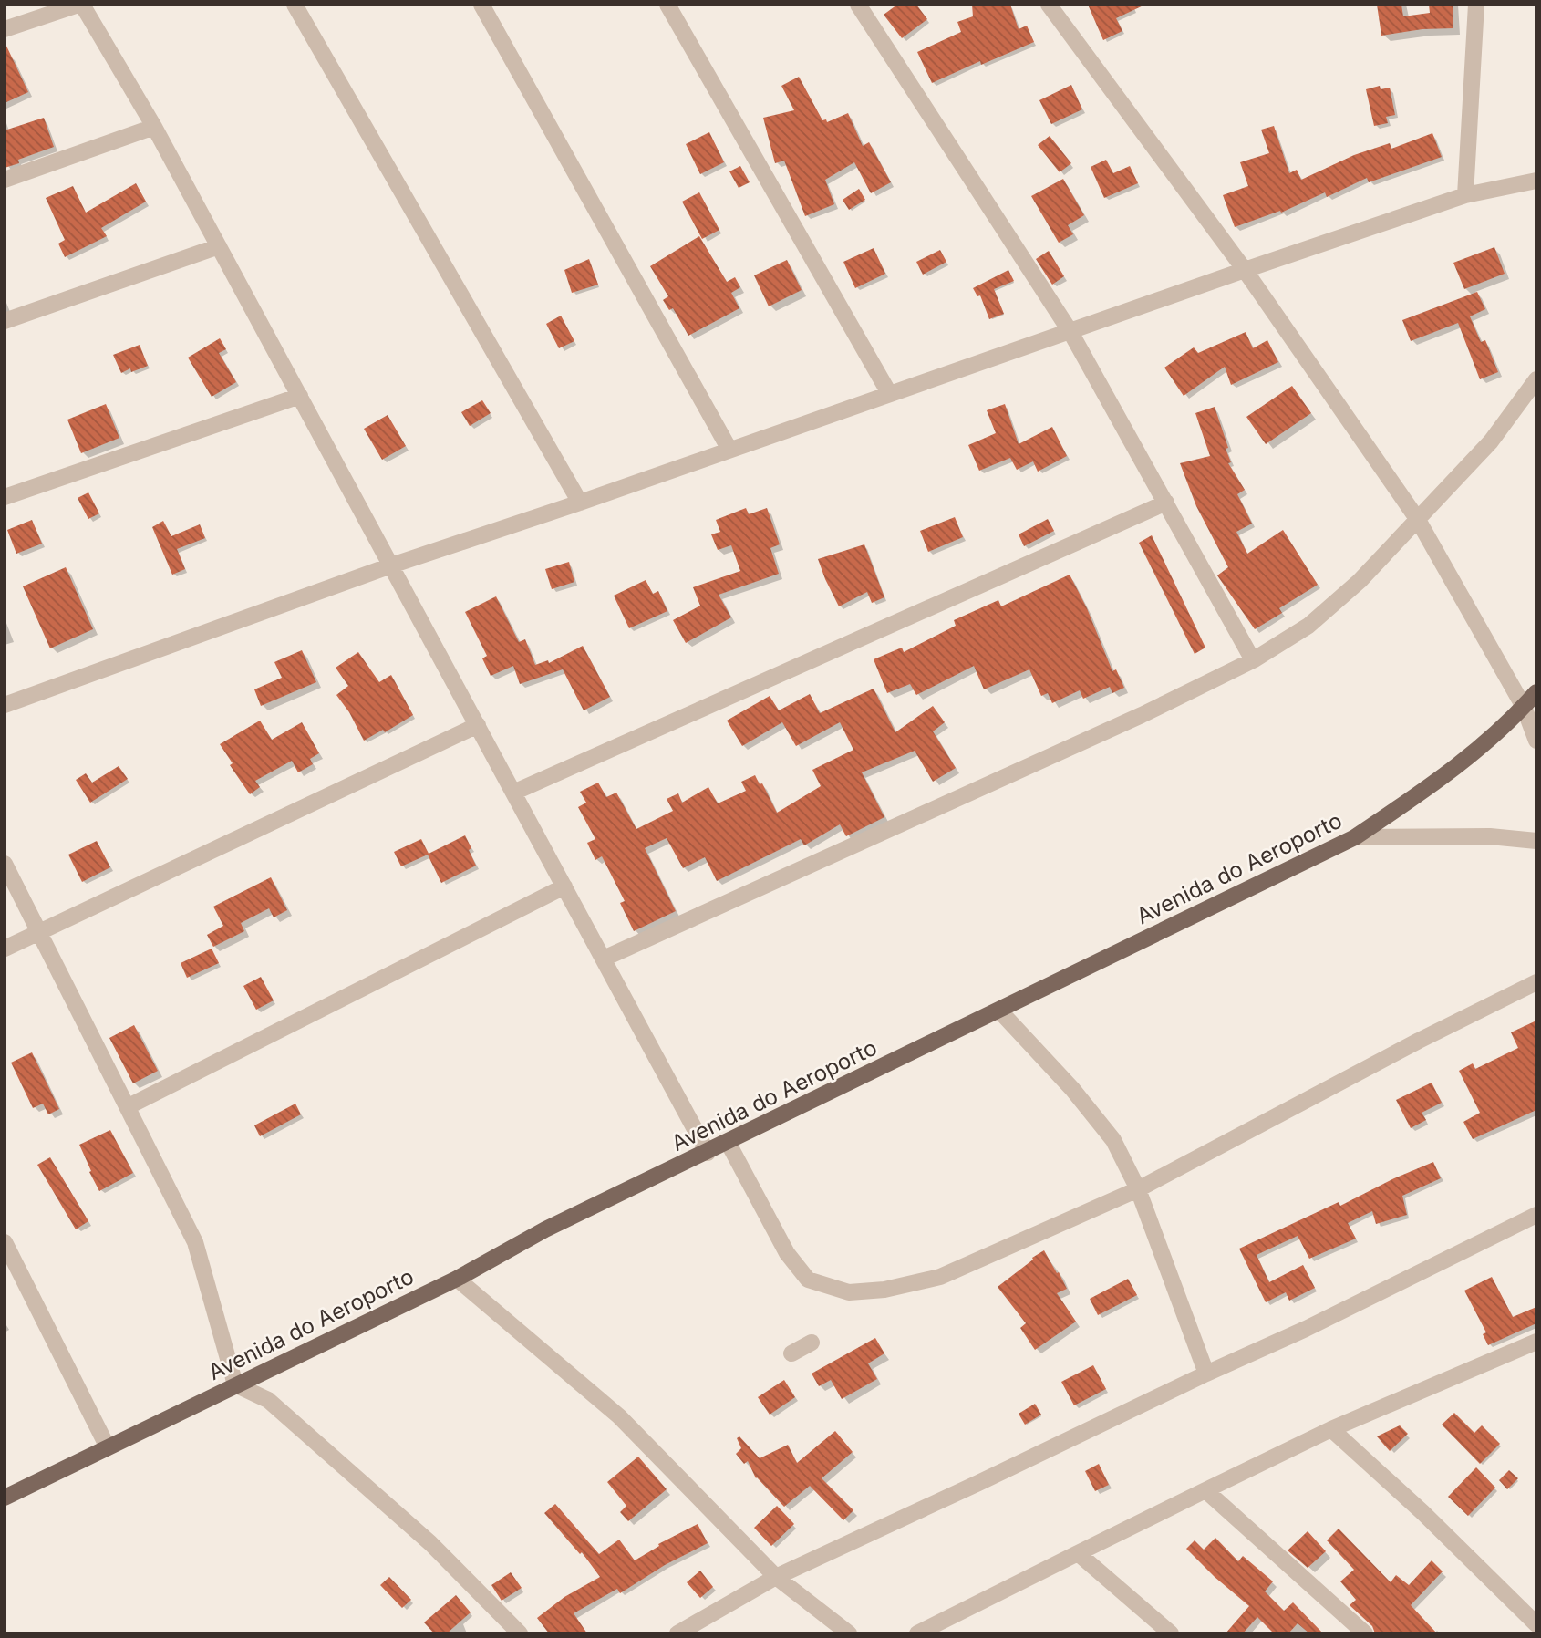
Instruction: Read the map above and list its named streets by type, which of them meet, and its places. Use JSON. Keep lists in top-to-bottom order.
{
  "streets": {
    "main road": ["Avenida do Aeroporto"]
  }
}
